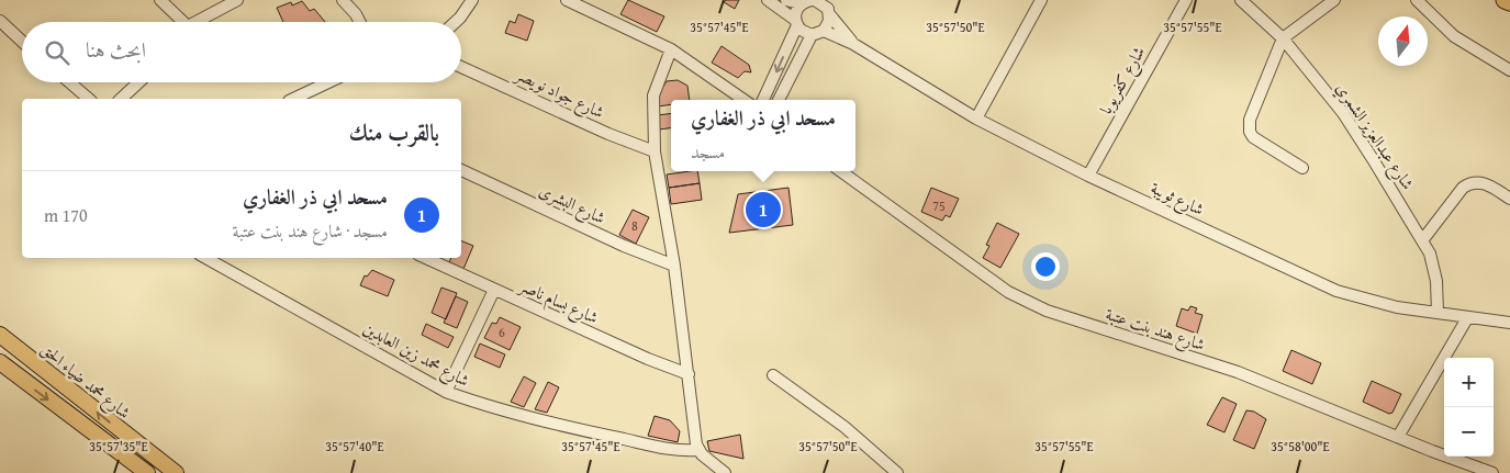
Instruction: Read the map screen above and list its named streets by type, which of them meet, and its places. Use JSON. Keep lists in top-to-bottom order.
{
  "streets": {
    "main road": ["شارع محمد ضياء الحق"],
    "street": [
      "شارع كفريوبا",
      "شارع جواد نويصر",
      "شارع عبدالعزيز الشمري",
      "شارع ثويبة",
      "شارع البشرى",
      "شارع بسام ناصر",
      "شارع هند بنت عتبة",
      "شارع محمد زين العابدين"
    ]
  },
  "crossings": [
    ["شارع كفريوبا", "شارع ثويبة"],
    ["شارع عبدالعزيز الشمري", "شارع ثويبة"]
  ],
  "house_numbers": ["75", "8", "6"],
  "north": "top",
  "page": {
    "search": "ابحث هنا",
    "heading": "بالقرب منك",
    "popup": ["مسحد ابي ذر الغفاري", "مسجد"],
    "list": [
      {
        "mark": "1",
        "name": "مسحد ابي ذر الغفاري",
        "note": "مسجد · شارع هند بنت عتبة",
        "value": "170 m"
      }
    ],
    "pins": "1",
    "map_buttons": ["+", "−"]
  },
  "coordinates": [
    "35°57'45\"E",
    "35°57'50\"E",
    "35°57'55\"E",
    "35°58'00\"E",
    "35°57'35\"E",
    "35°57'40\"E"
  ]
}
